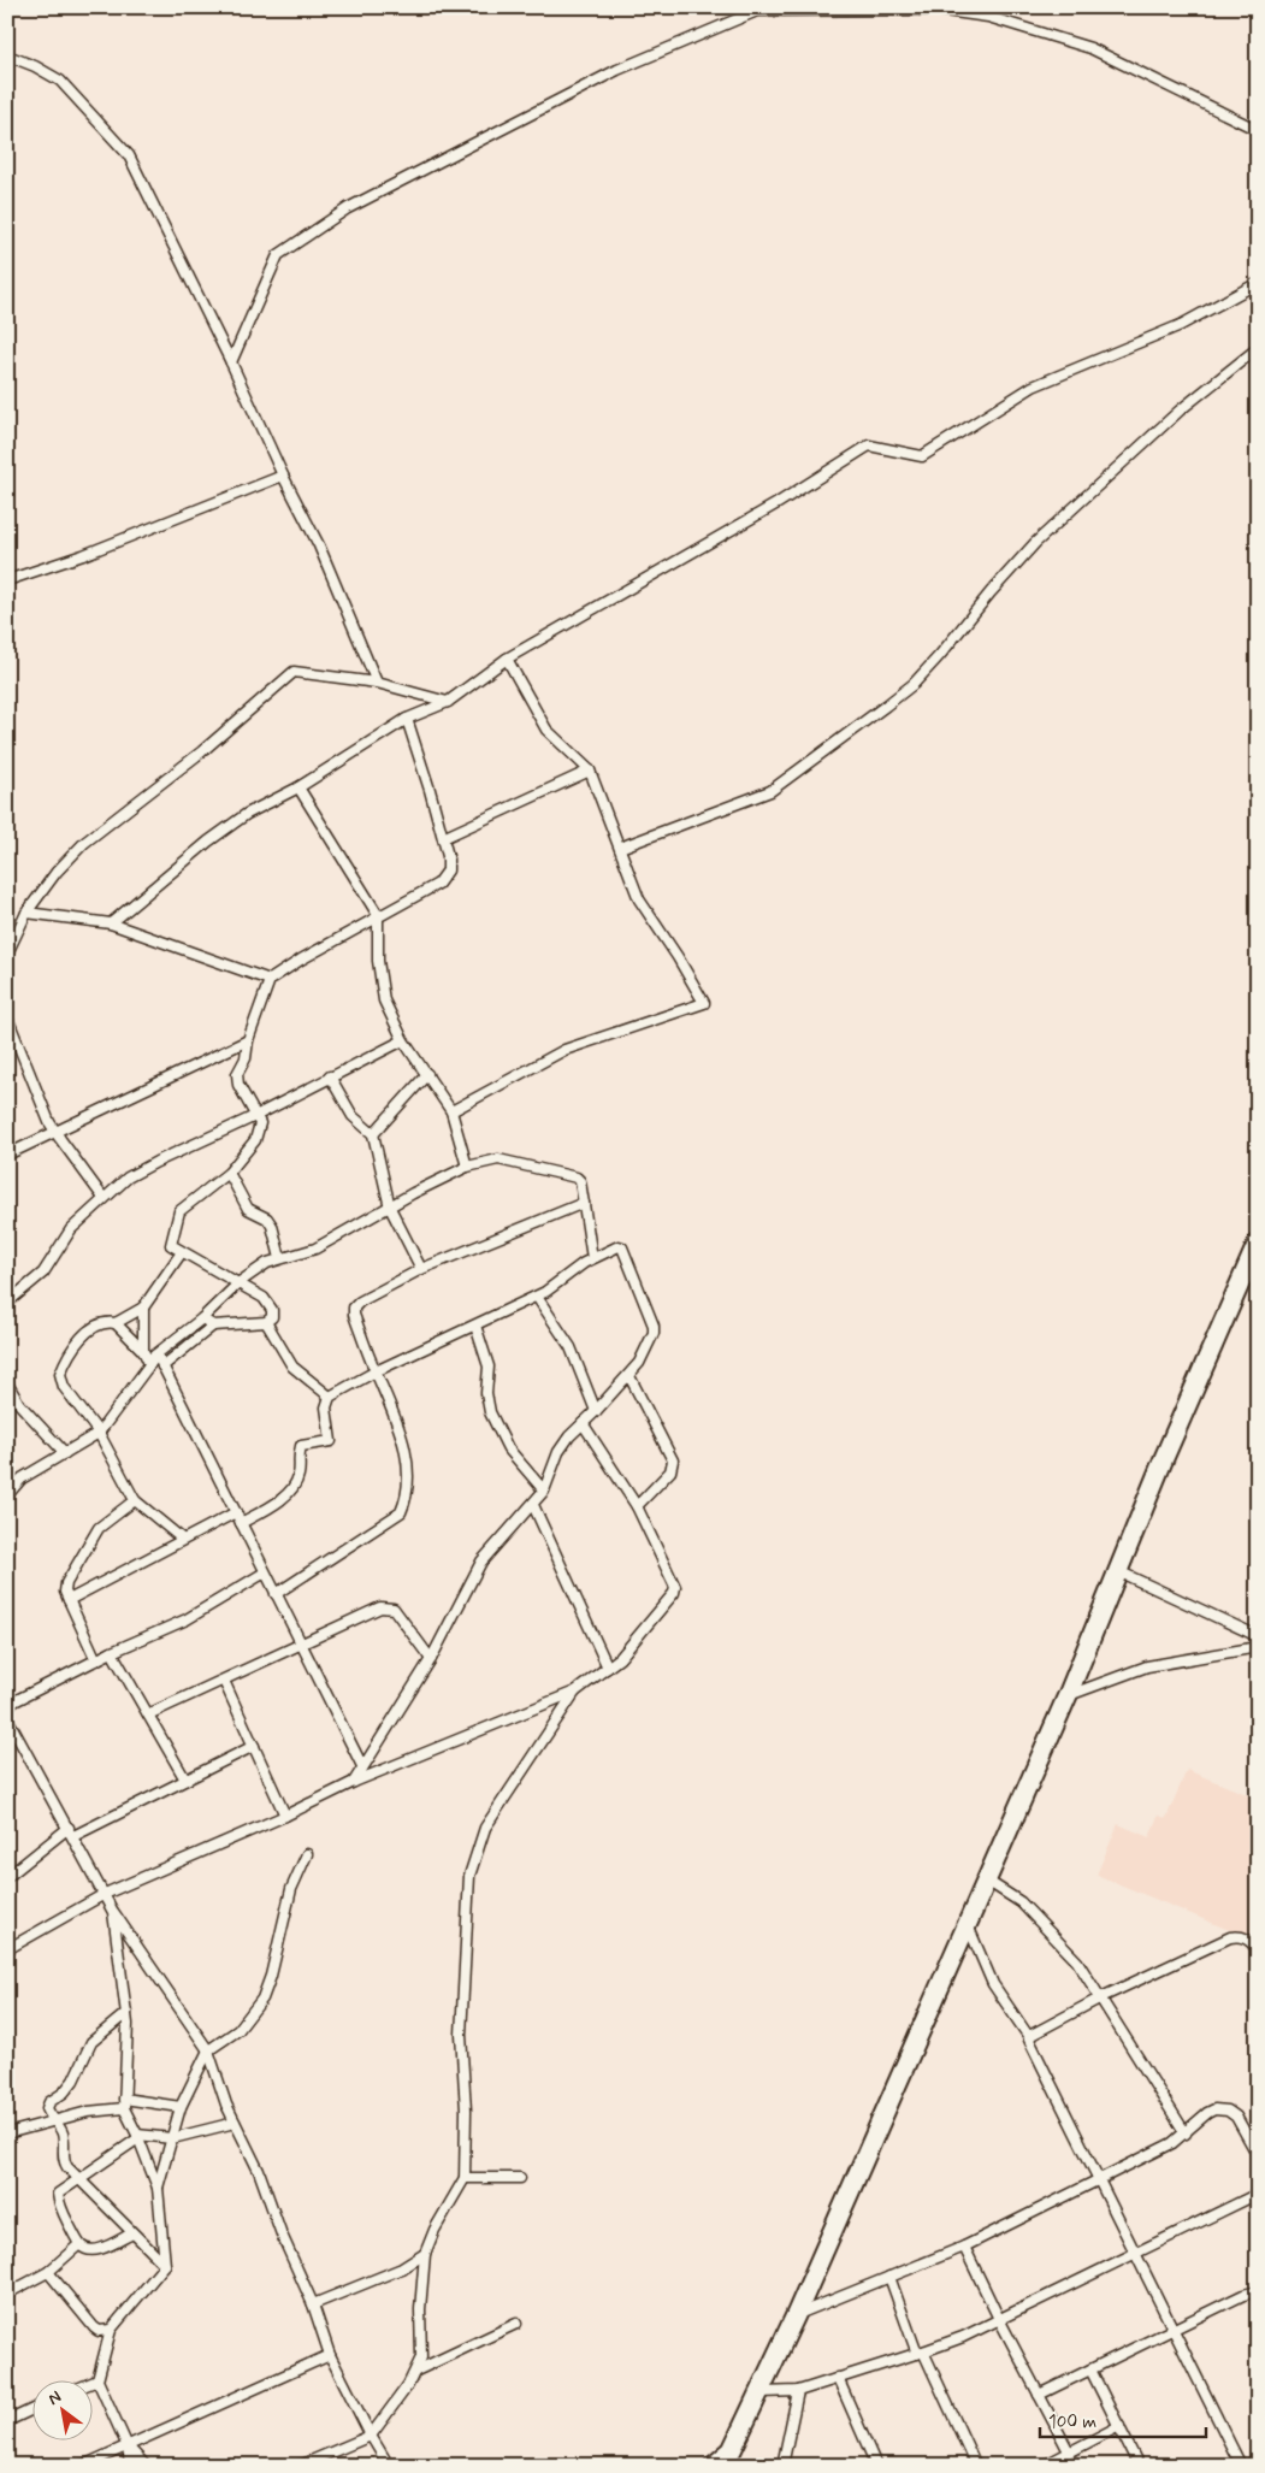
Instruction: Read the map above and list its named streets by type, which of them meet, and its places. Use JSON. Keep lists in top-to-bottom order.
{
  "scale_bar": "100 m",
  "north": "top left"
}
